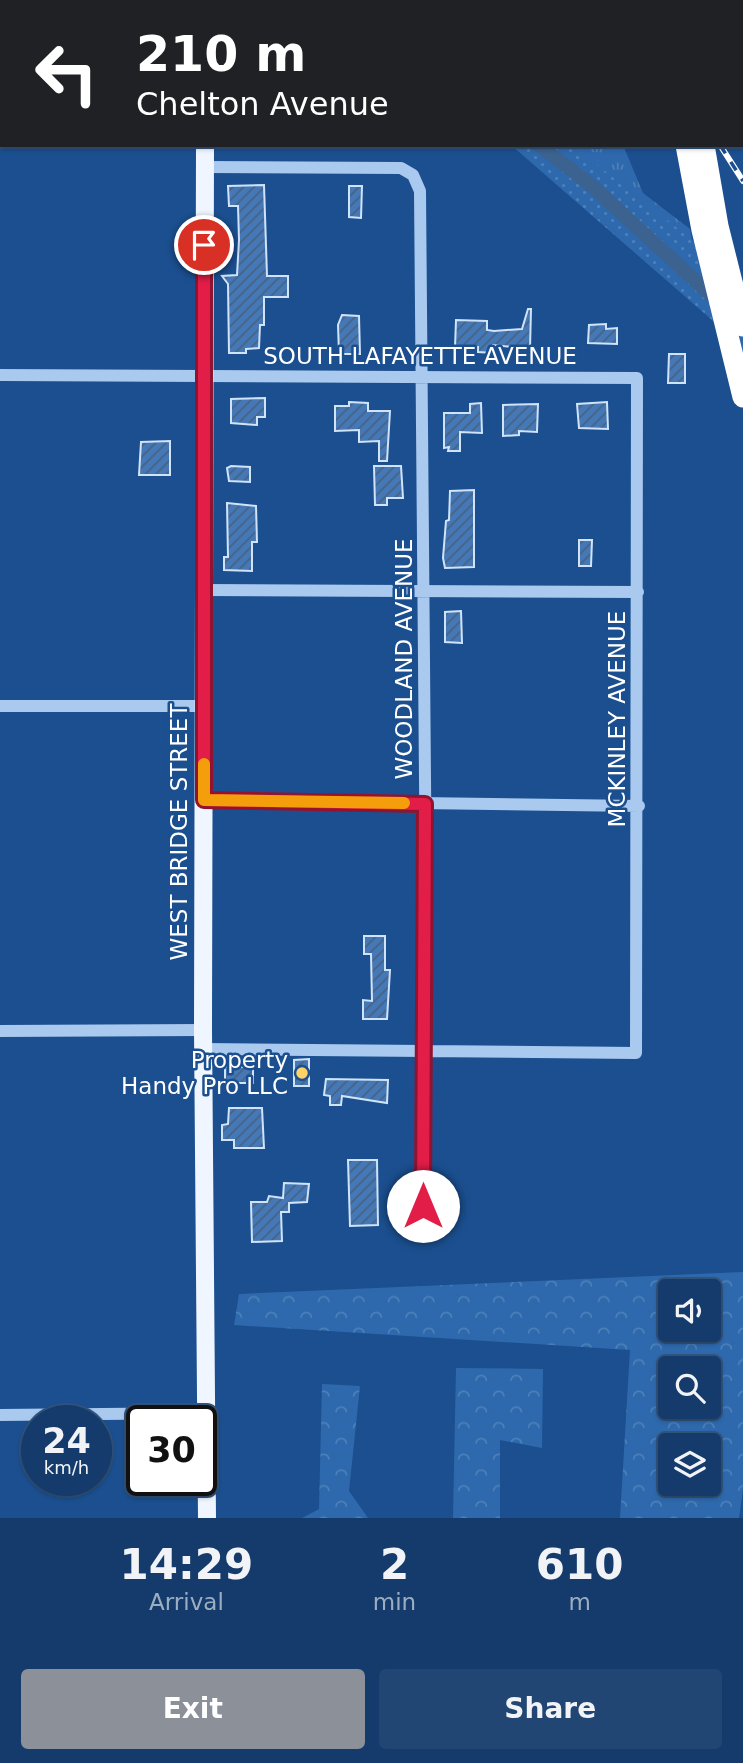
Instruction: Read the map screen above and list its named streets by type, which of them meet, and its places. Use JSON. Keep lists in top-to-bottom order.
{
  "streets": {
    "main road": ["WEST BRIDGE STREET"],
    "street": ["SOUTH LAFAYETTE AVENUE", "WOODLAND AVENUE", "MCKINLEY AVENUE"]
  },
  "crossings": [
    ["SOUTH LAFAYETTE AVENUE", "WOODLAND AVENUE"],
    ["SOUTH LAFAYETTE AVENUE", "MCKINLEY AVENUE"],
    ["SOUTH LAFAYETTE AVENUE", "WEST BRIDGE STREET"],
    ["WOODLAND AVENUE", "MCKINLEY AVENUE"],
    ["WOODLAND AVENUE", "WEST BRIDGE STREET"]
  ],
  "places": ["Property Handy Pro LLC"],
  "page": {
    "turn": ["210 m", "Chelton Avenue"],
    "speed": "24 km/h",
    "limit": "30",
    "eta": [
      "14:29",
      "Arrival",
      "2",
      "min",
      "610",
      "m"
    ],
    "buttons": ["Exit", "Share"]
  }
}
